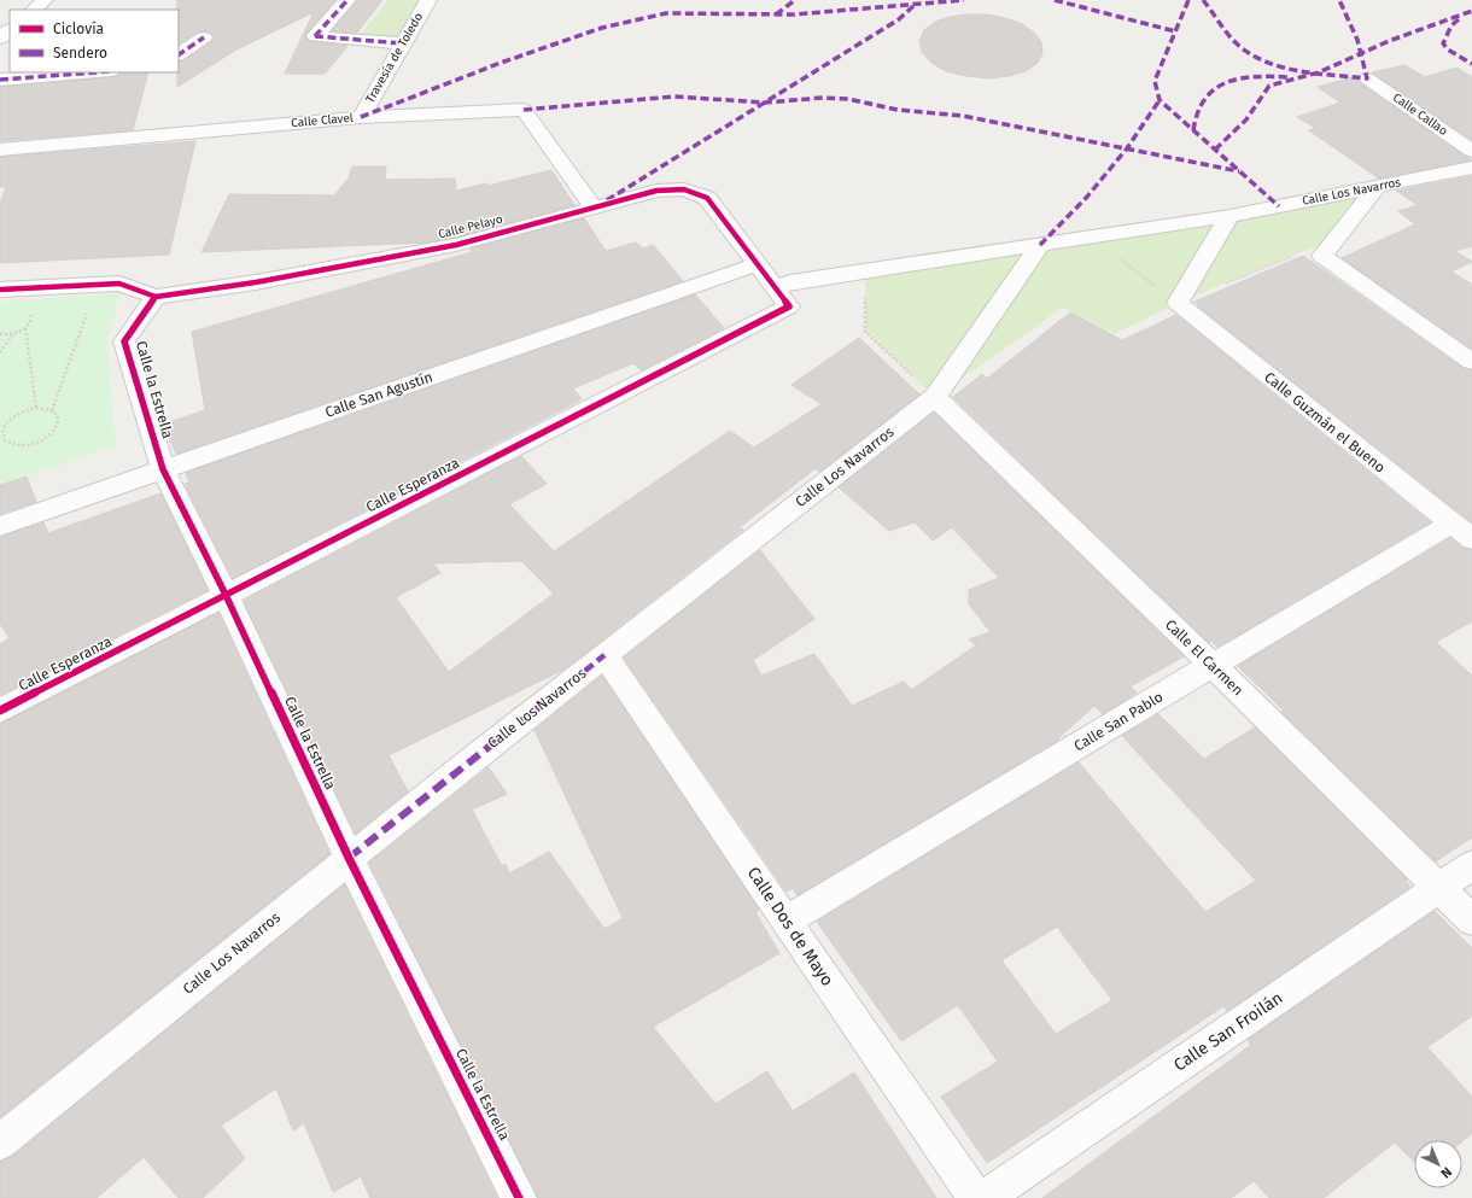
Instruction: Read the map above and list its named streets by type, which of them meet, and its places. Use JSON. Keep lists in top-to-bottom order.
{
  "streets": {
    "street": [
      "Travesía de Toledo",
      "Calle Callao",
      "Calle Clavel",
      "Calle Los Navarros",
      "Calle Pelayo",
      "Calle la Estrella",
      "Calle San Agustín",
      "Calle Guzmán el Bueno",
      "Calle Esperanza",
      "Calle El Carmen",
      "Calle San Pablo",
      "Calle Dos de Mayo",
      "Calle San Froilán"
    ]
  },
  "crossings": [
    ["Travesía de Toledo", "Calle Clavel"],
    ["Calle Clavel", "Calle Pelayo"],
    ["Calle Los Navarros", "Calle la Estrella"],
    ["Calle Los Navarros", "Calle Esperanza"],
    ["Calle Los Navarros", "Calle El Carmen"],
    ["Calle Los Navarros", "Calle Dos de Mayo"],
    ["Calle Pelayo", "Calle la Estrella"],
    ["Calle Pelayo", "Calle San Agustín"],
    ["Calle Pelayo", "Calle Esperanza"],
    ["Calle la Estrella", "Calle San Agustín"],
    ["Calle la Estrella", "Calle Esperanza"],
    ["Calle San Agustín", "Calle Esperanza"],
    ["Calle Guzmán el Bueno", "Calle San Pablo"],
    ["Calle El Carmen", "Calle San Pablo"],
    ["Calle El Carmen", "Calle San Froilán"],
    ["Calle San Pablo", "Calle Dos de Mayo"]
  ],
  "legend": ["Ciclovía", "Sendero"],
  "north": "bottom right"
}
